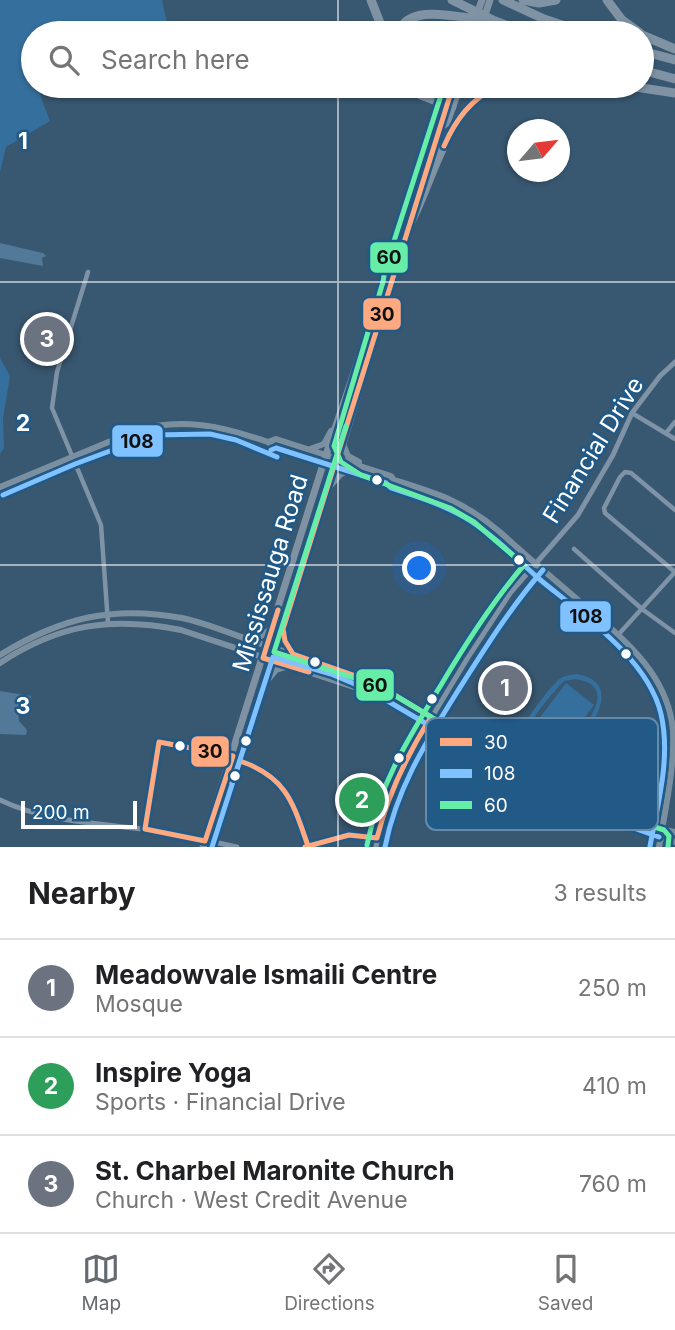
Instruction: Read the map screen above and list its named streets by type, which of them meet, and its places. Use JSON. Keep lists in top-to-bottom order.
{
  "streets": {
    "main road": ["Mississauga Road"],
    "street": ["Financial Drive"]
  },
  "lines": ["transit line 30", "transit line 60", "transit line 108"],
  "legend": ["30", "108", "60"],
  "scale_bar": "200 m",
  "north": "top right",
  "page": {
    "search": "Search here",
    "pins": ["3", "1", "2"],
    "scale": "200 m",
    "heading": ["Nearby", "3 results"],
    "list": [
      {
        "mark": "1",
        "name": "Meadowvale Ismaili Centre",
        "note": "Mosque",
        "value": "250 m"
      },
      {
        "mark": "2",
        "name": "Inspire Yoga",
        "note": "Sports · Financial Drive",
        "value": "410 m"
      },
      {
        "mark": "3",
        "name": "St. Charbel Maronite Church",
        "note": "Church · West Credit Avenue",
        "value": "760 m"
      }
    ],
    "nav": ["Map", "Directions", "Saved"]
  },
  "grid": {
    "rows": ["1", "2", "3"]
  }
}
